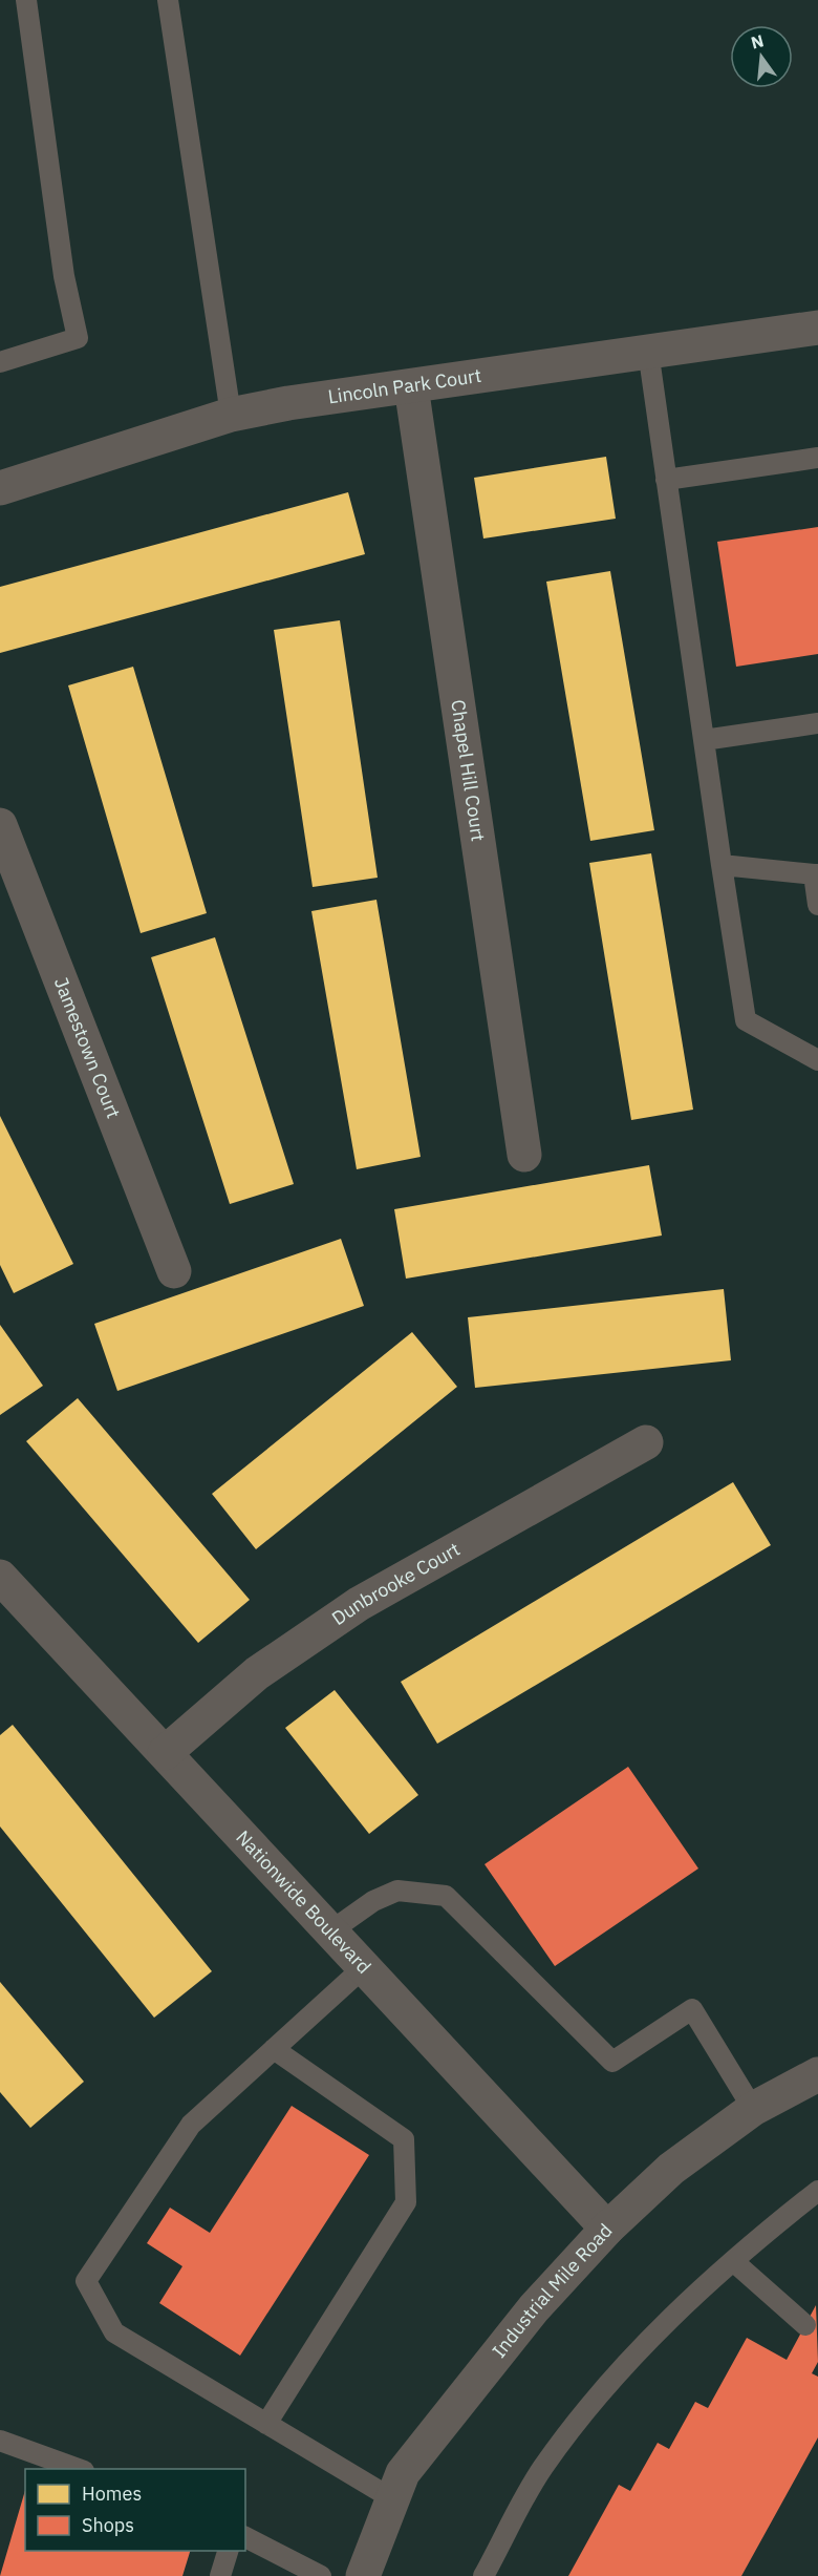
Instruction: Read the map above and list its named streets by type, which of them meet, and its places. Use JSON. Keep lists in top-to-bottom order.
{
  "streets": {
    "street": [
      "Lincoln Park Court",
      "Chapel Hill Court",
      "Jamestown Court",
      "Dunbrooke Court",
      "Nationwide Boulevard",
      "Industrial Mile Road"
    ]
  },
  "crossings": [
    ["Lincoln Park Court", "Chapel Hill Court"],
    ["Dunbrooke Court", "Nationwide Boulevard"],
    ["Nationwide Boulevard", "Industrial Mile Road"]
  ],
  "legend": ["Homes", "Shops"],
  "north": "top"
}
